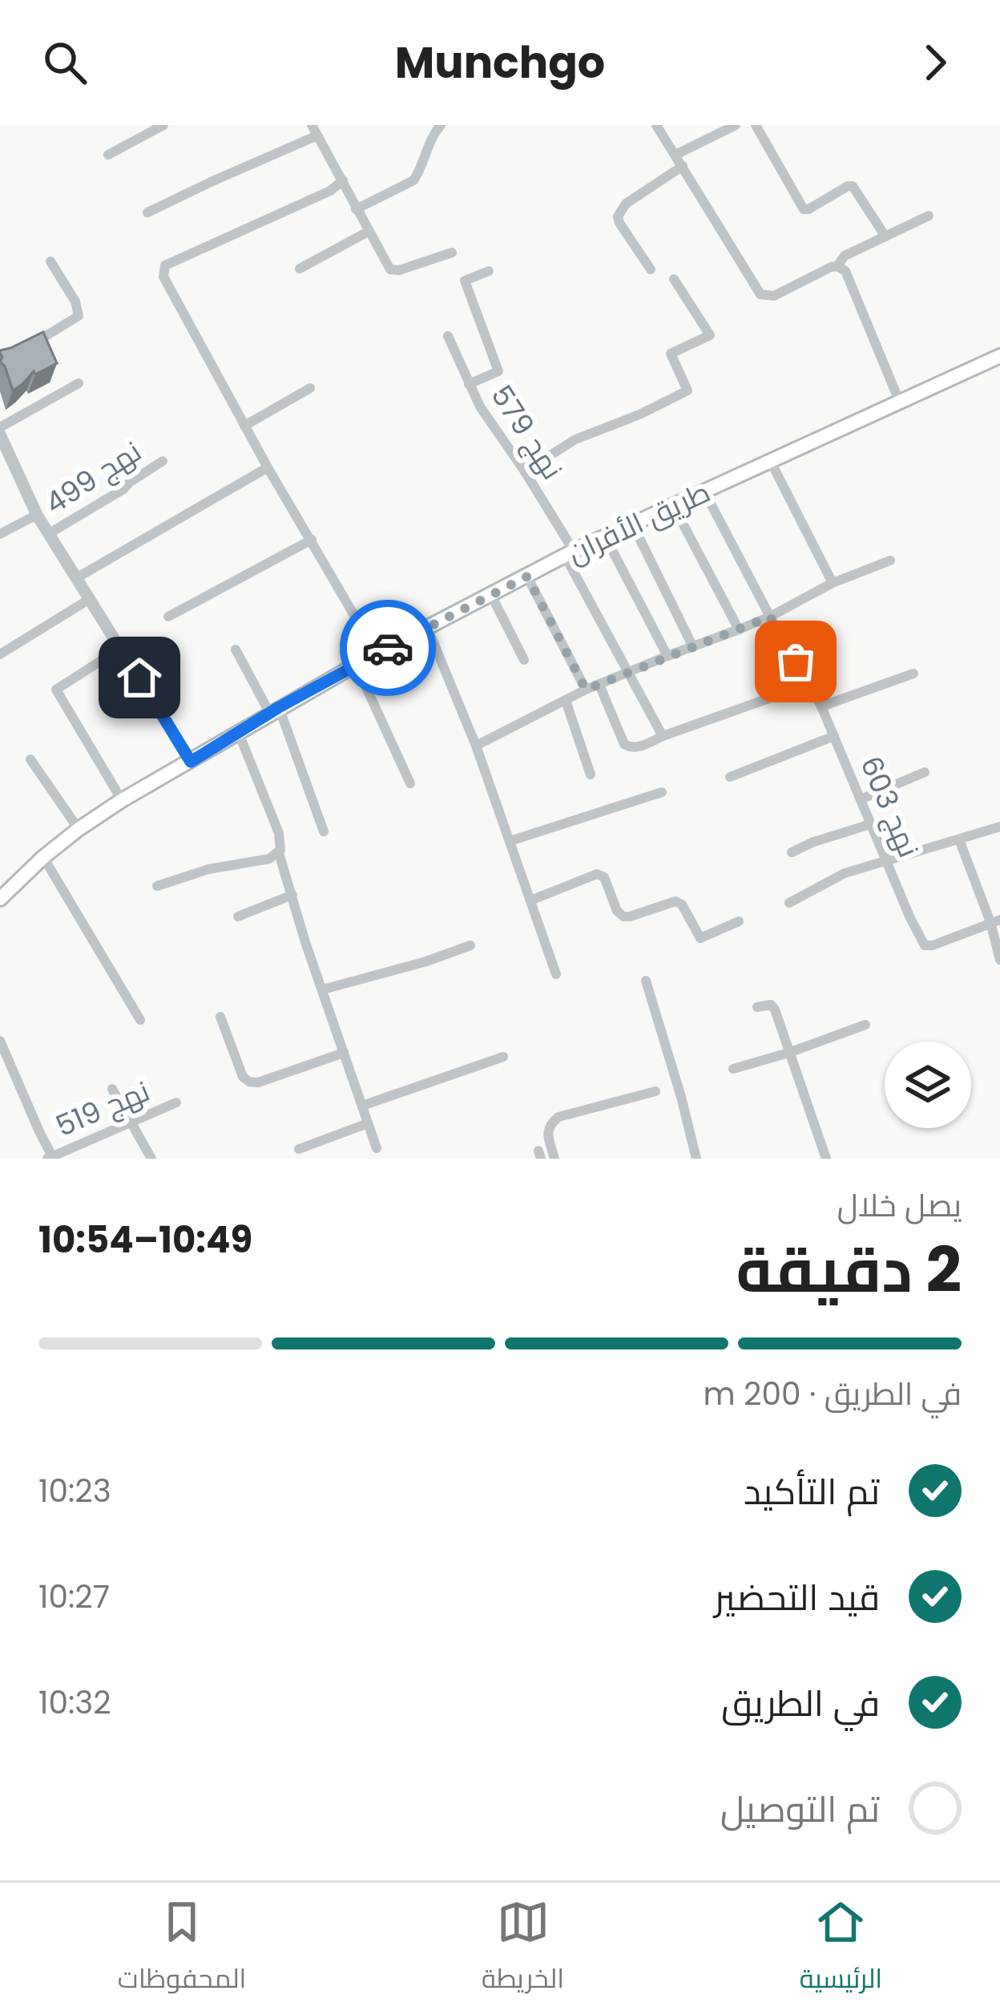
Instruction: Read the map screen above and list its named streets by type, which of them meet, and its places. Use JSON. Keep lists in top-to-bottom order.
{
  "streets": {
    "main road": ["طريق الأفران"],
    "street": [
      "نهج 579",
      "نهج 499",
      "نهج 603",
      "نهج 519"
    ]
  },
  "crossings": [
    ["نهج 579", "طريق الأفران"],
    ["طريق الأفران", "نهج 603"]
  ],
  "page": {
    "header": "Munchgo",
    "heading": ["2 دقيقة", "يصل خلال", "10:49–10:54"],
    "bar": "في الطريق · 200 m",
    "list": [
      ["تم التأكيد", "10:23"],
      ["قيد التحضير", "10:27"],
      ["في الطريق", "10:32"],
      "تم التوصيل"
    ],
    "tabs": ["الرئيسية", "الخريطة", "المحفوظات"]
  }
}
